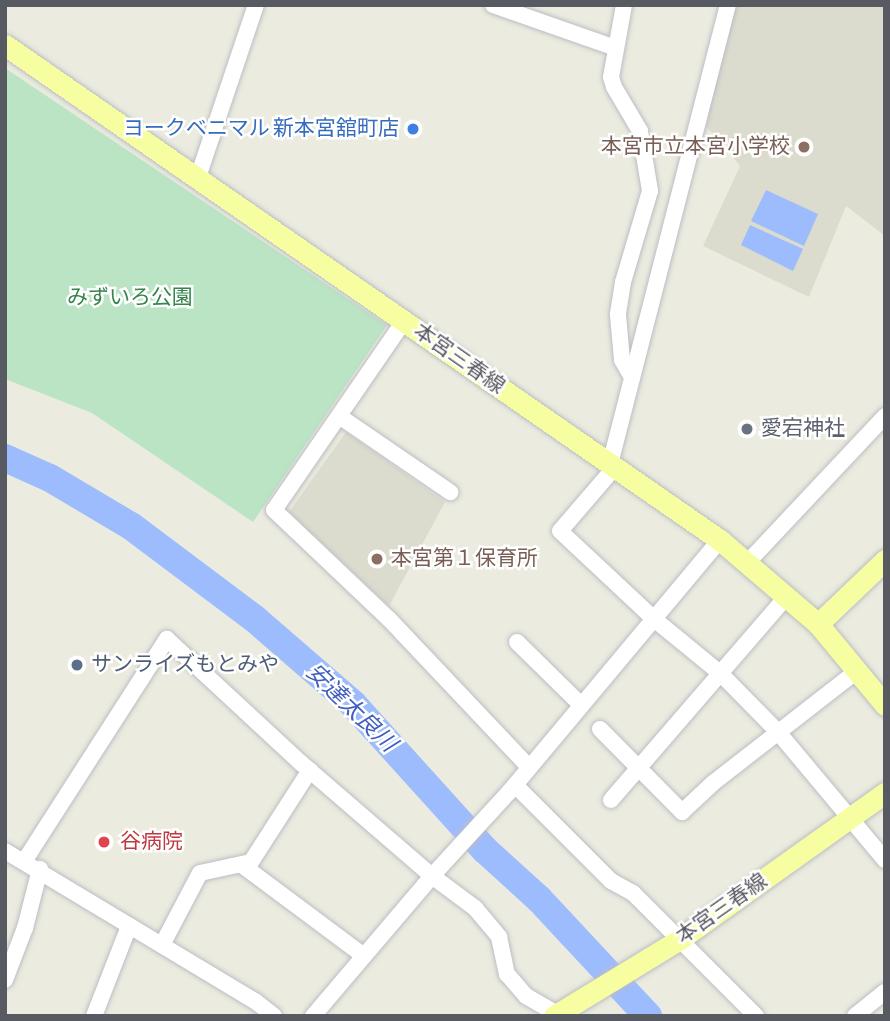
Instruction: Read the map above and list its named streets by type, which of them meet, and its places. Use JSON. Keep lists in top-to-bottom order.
{
  "streets": {
    "main road": ["本宮三春線"]
  },
  "water": ["安達太良川"],
  "parks": ["みずいろ公園"],
  "places": [
    "ヨークベニマル 新本宮舘町店",
    "本宮市立本宮小学校",
    "愛宕神社",
    "本宮第１保育所",
    "サンライズもとみや",
    "谷病院"
  ]
}
